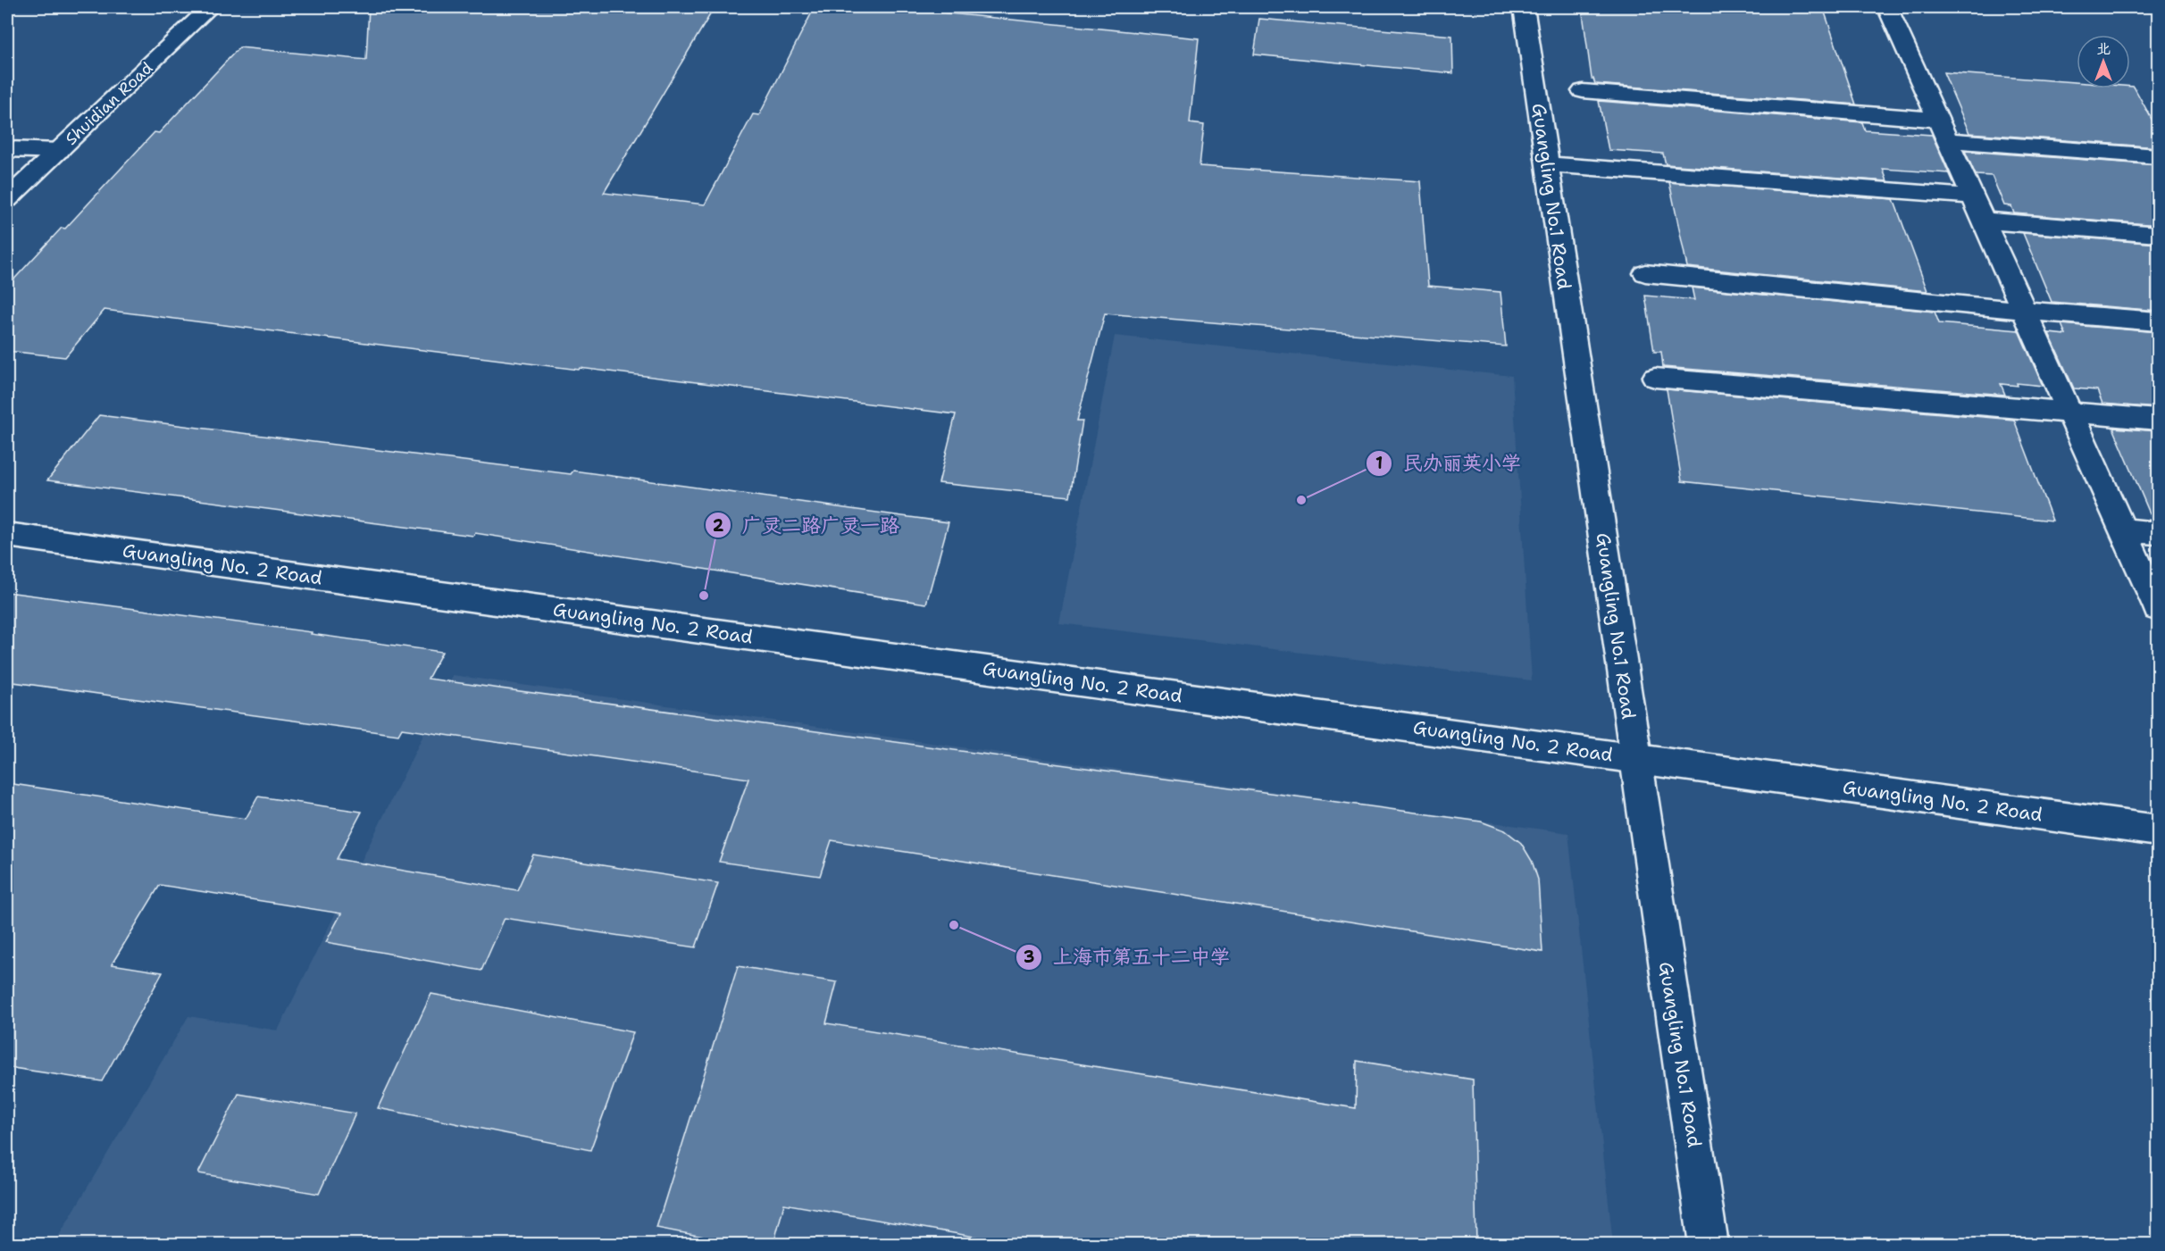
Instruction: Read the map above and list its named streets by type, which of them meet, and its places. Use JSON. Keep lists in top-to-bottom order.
{
  "streets": {
    "street": ["Shuidian Road", "Guangling No.1 Road", "Guangling No. 2 Road"]
  },
  "crossings": [
    ["Guangling No.1 Road", "Guangling No. 2 Road"]
  ],
  "places": ["民办丽英小学", "广灵二路广灵一路", "上海市第五十二中学"],
  "north": "top"
}
